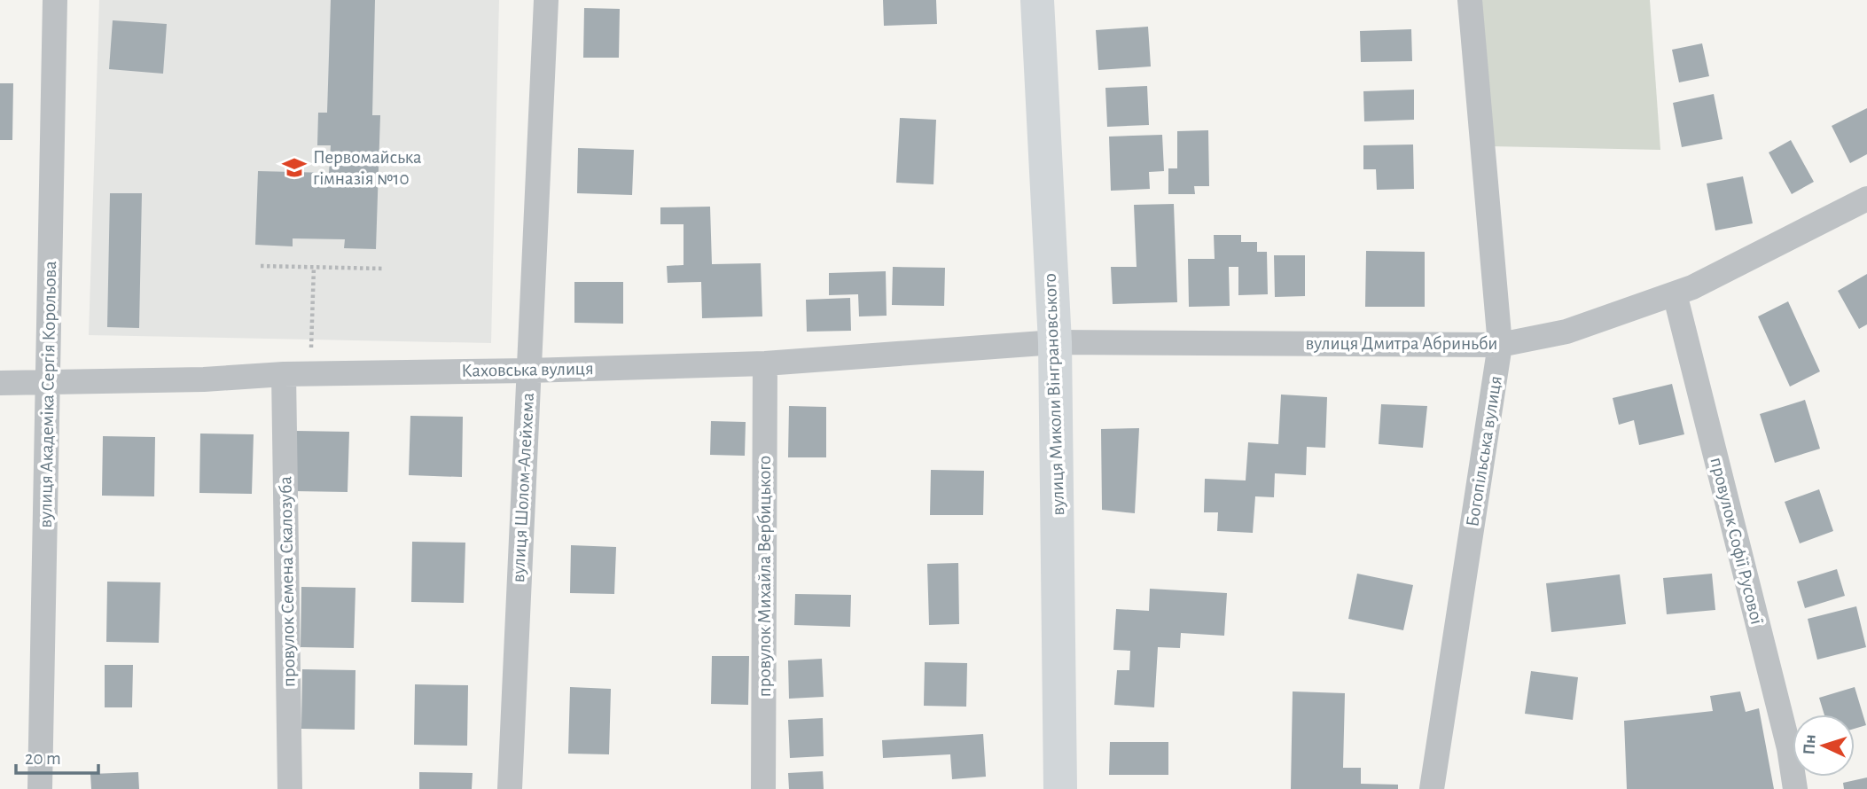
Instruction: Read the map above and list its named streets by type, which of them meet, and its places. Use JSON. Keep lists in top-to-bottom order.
{
  "streets": {
    "main road": ["вулиця Миколи Вінграновського"],
    "street": [
      "вулиця Дмитра Абриньби",
      "Каховська вулиця",
      "вулиця Академіка Сергія Корольова",
      "Богопільська вулиця",
      "вулиця Шолом-Алейхема",
      "провулок Софії Русової",
      "провулок Михайла Вербицького",
      "провулок Семена Скалозуба"
    ]
  },
  "crossings": [
    ["вулиця Дмитра Абриньби", "Каховська вулиця"],
    ["вулиця Дмитра Абриньби", "вулиця Миколи Вінграновського"],
    ["вулиця Дмитра Абриньби", "Богопільська вулиця"],
    ["вулиця Дмитра Абриньби", "провулок Софії Русової"],
    ["Каховська вулиця", "вулиця Академіка Сергія Корольова"],
    ["Каховська вулиця", "вулиця Миколи Вінграновського"],
    ["Каховська вулиця", "вулиця Шолом-Алейхема"],
    ["Каховська вулиця", "провулок Михайла Вербицького"],
    ["Каховська вулиця", "провулок Семена Скалозуба"]
  ],
  "places": {
    "school or university": ["Первомайська гімназія №10"]
  },
  "scale_bar": "20 m",
  "north": "left"
}
